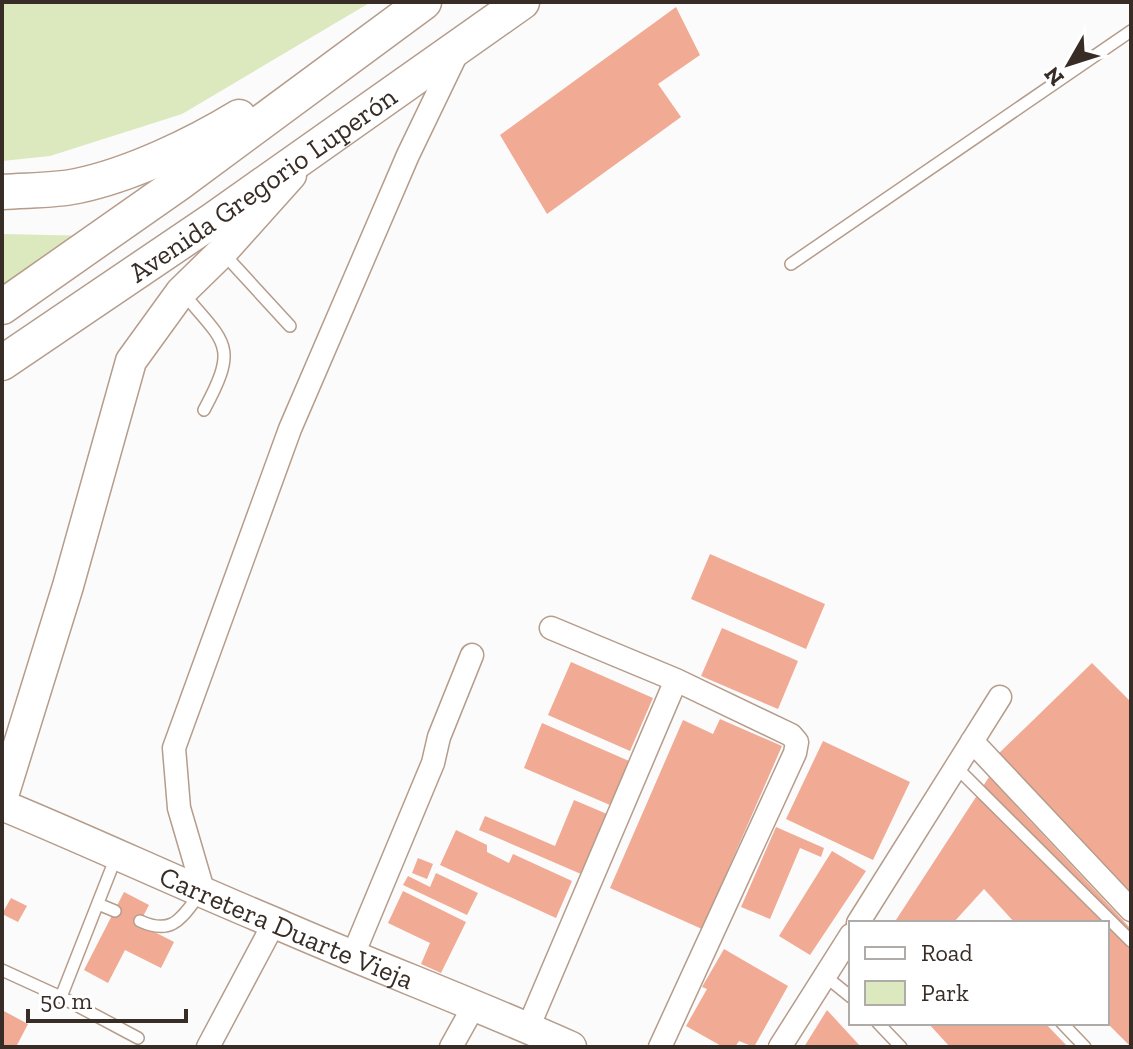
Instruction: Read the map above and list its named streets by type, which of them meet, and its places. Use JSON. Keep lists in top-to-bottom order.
{
  "streets": {
    "main road": ["Avenida Gregorio Luperón", "Carretera Duarte Vieja"]
  },
  "legend": ["Road", "Park"],
  "scale_bar": "50 m",
  "north": "bottom left"
}
